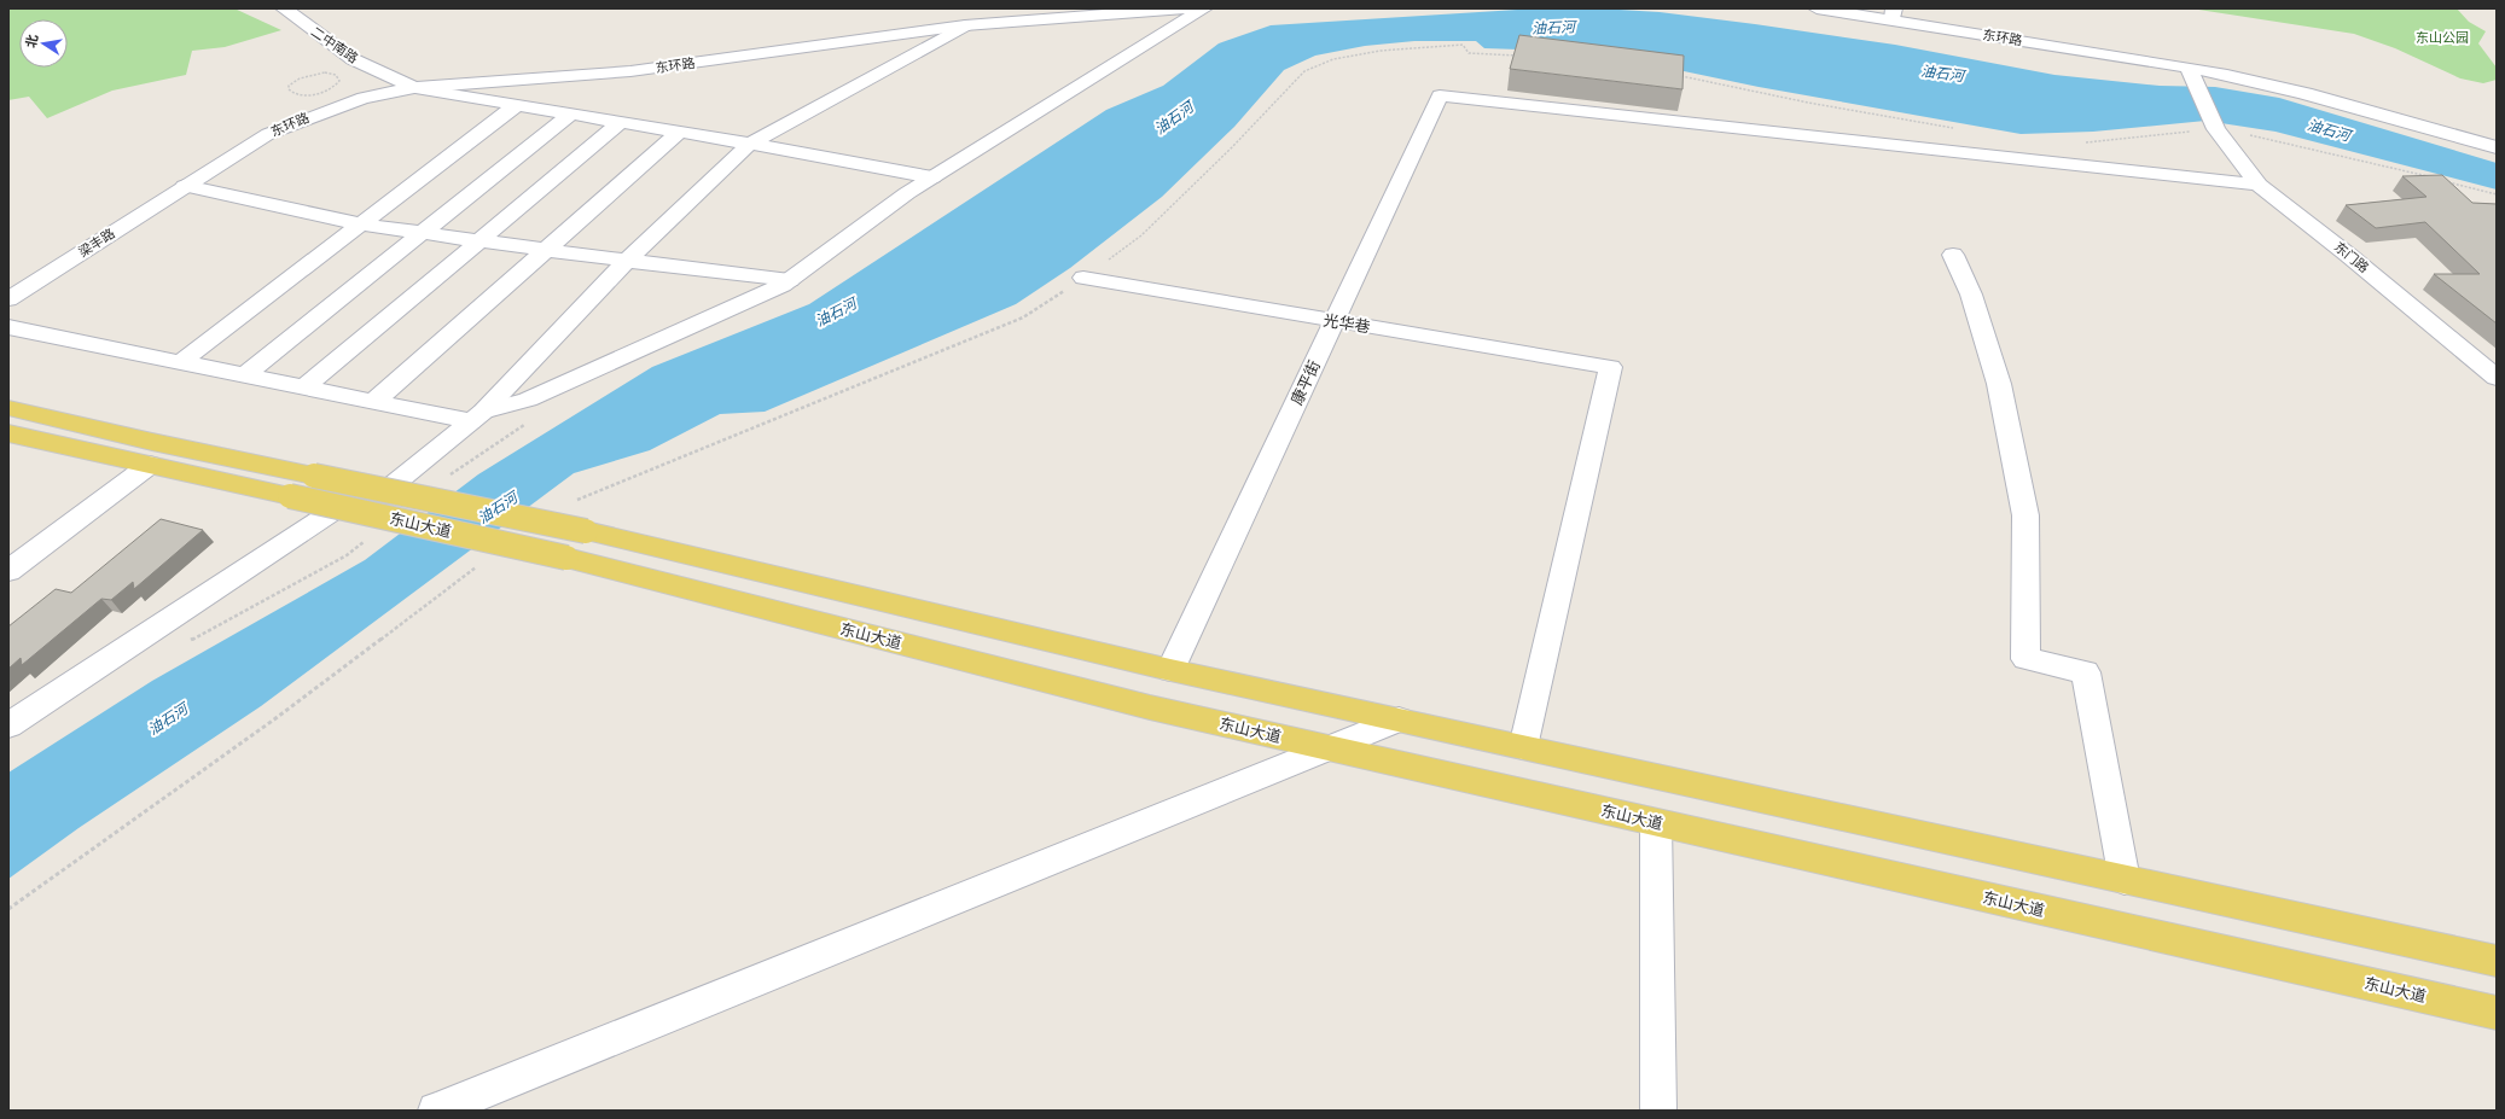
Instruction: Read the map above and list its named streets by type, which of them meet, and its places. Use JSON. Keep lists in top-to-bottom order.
{
  "streets": {
    "main road": ["东山大道"],
    "street": [
      "东环路",
      "二中南路",
      "梁丰路",
      "东门路",
      "光华巷",
      "康平街"
    ]
  },
  "crossings": [
    ["东环路", "二中南路"],
    ["东环路", "梁丰路"],
    ["东环路", "东门路"],
    ["东门路", "康平街"],
    ["光华巷", "康平街"],
    ["光华巷", "东山大道"],
    ["康平街", "东山大道"]
  ],
  "water": ["油石河"],
  "parks": ["东山公园"],
  "north": "left"
}
